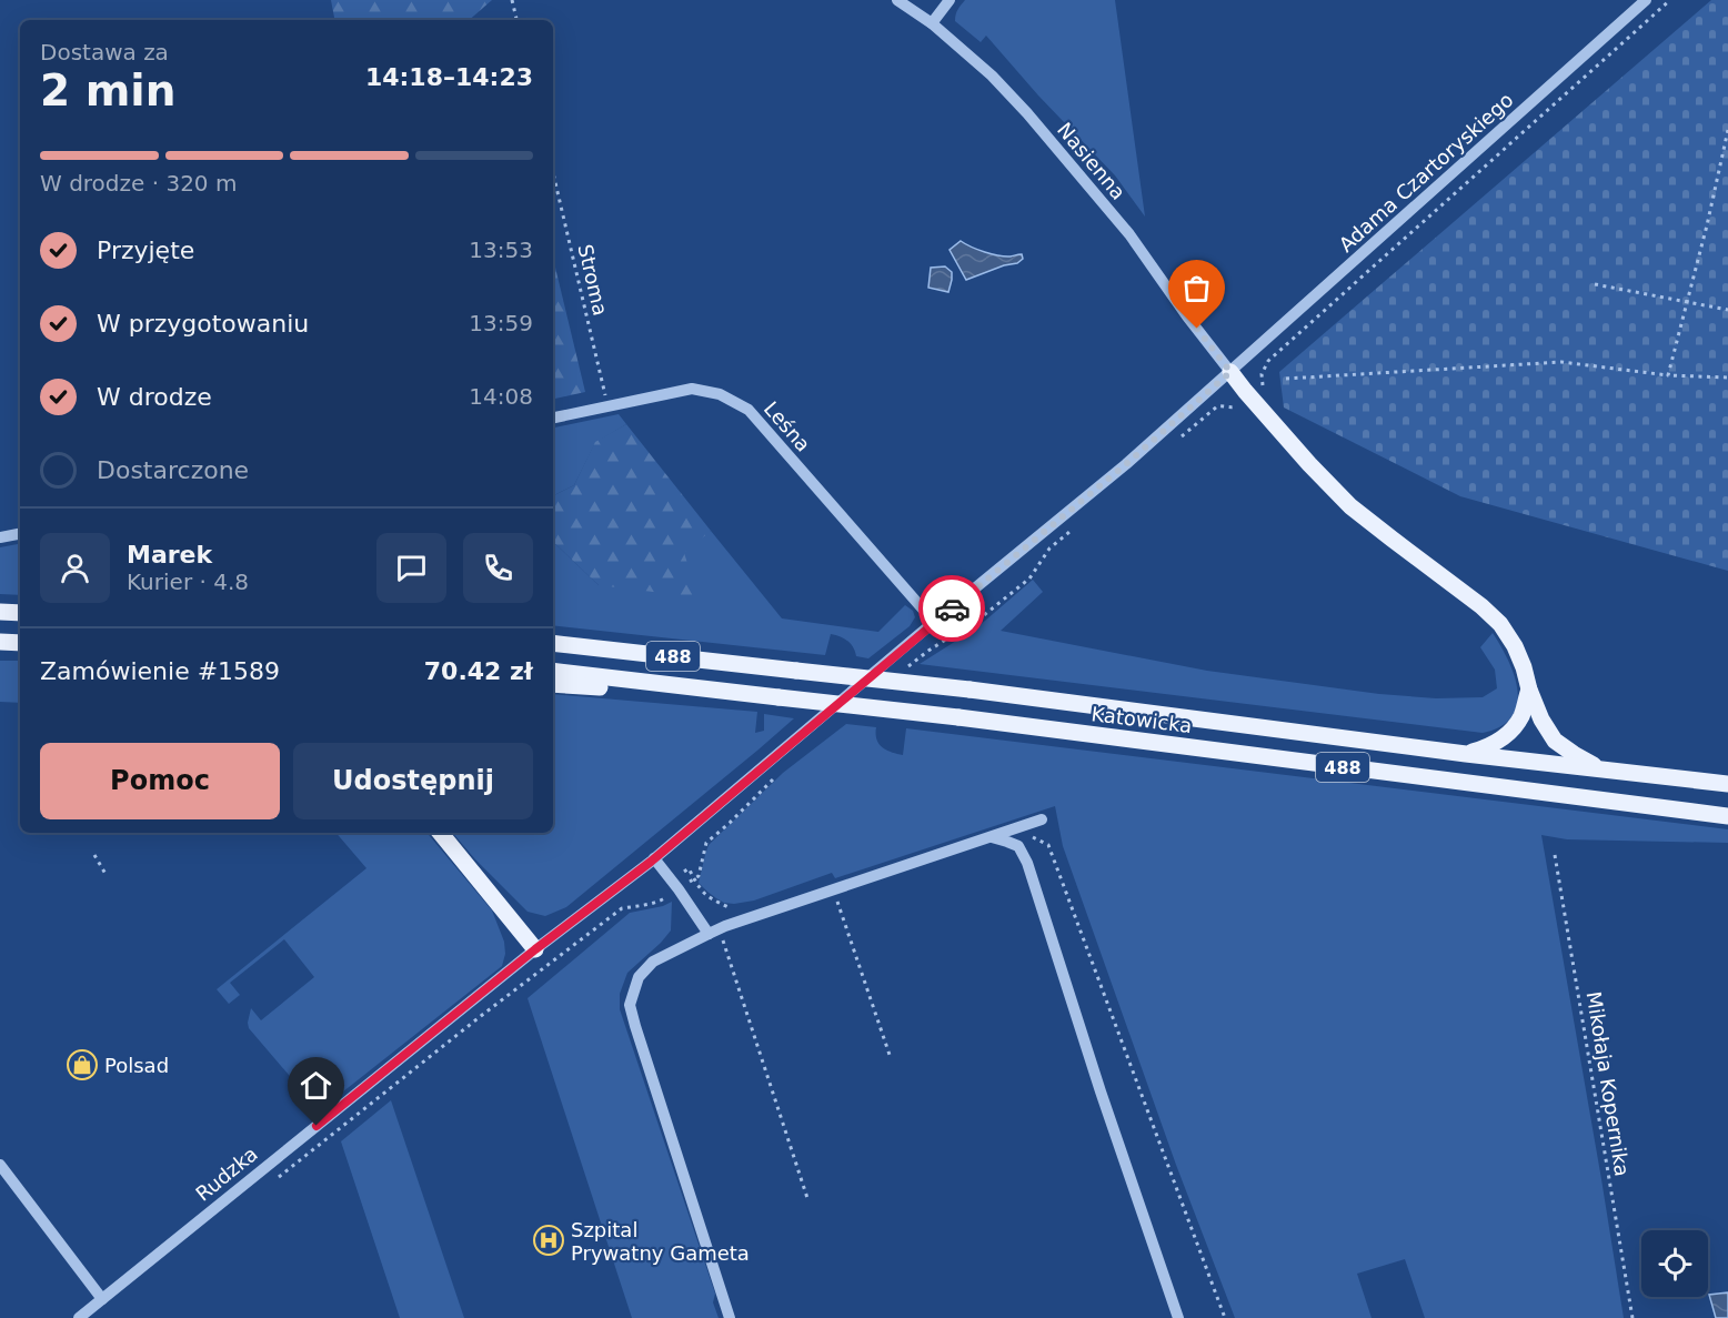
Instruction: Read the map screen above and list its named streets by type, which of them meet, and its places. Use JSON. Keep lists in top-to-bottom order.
{
  "streets": {
    "main road": ["488", "Katowicka"],
    "street": [
      "Nasienna",
      "Adama Czartoryskiego",
      "Leśna",
      "Rudzka"
    ],
    "path": ["Stroma", "Mikołaja Kopernika"]
  },
  "crossings": [
    ["Nasienna", "Adama Czartoryskiego"],
    ["Nasienna", "Rudzka"],
    ["Adama Czartoryskiego", "Rudzka"],
    ["Stroma", "Leśna"],
    ["Leśna", "Rudzka"]
  ],
  "places": {
    "shop": ["Polsad"],
    "hospital": ["Szpital Prywatny Gameta"]
  },
  "page": {
    "heading": ["2 min", "Dostawa za", "14:18–14:23"],
    "panel": [
      "Marek",
      "Kurier · 4.8",
      "Zamówienie #1589",
      "70.42 zł"
    ],
    "bar": "W drodze · 320 m",
    "list": [
      ["Przyjęte", "13:53"],
      ["W przygotowaniu", "13:59"],
      ["W drodze", "14:08"],
      "Dostarczone"
    ],
    "buttons": ["Pomoc", "Udostępnij"]
  }
}
